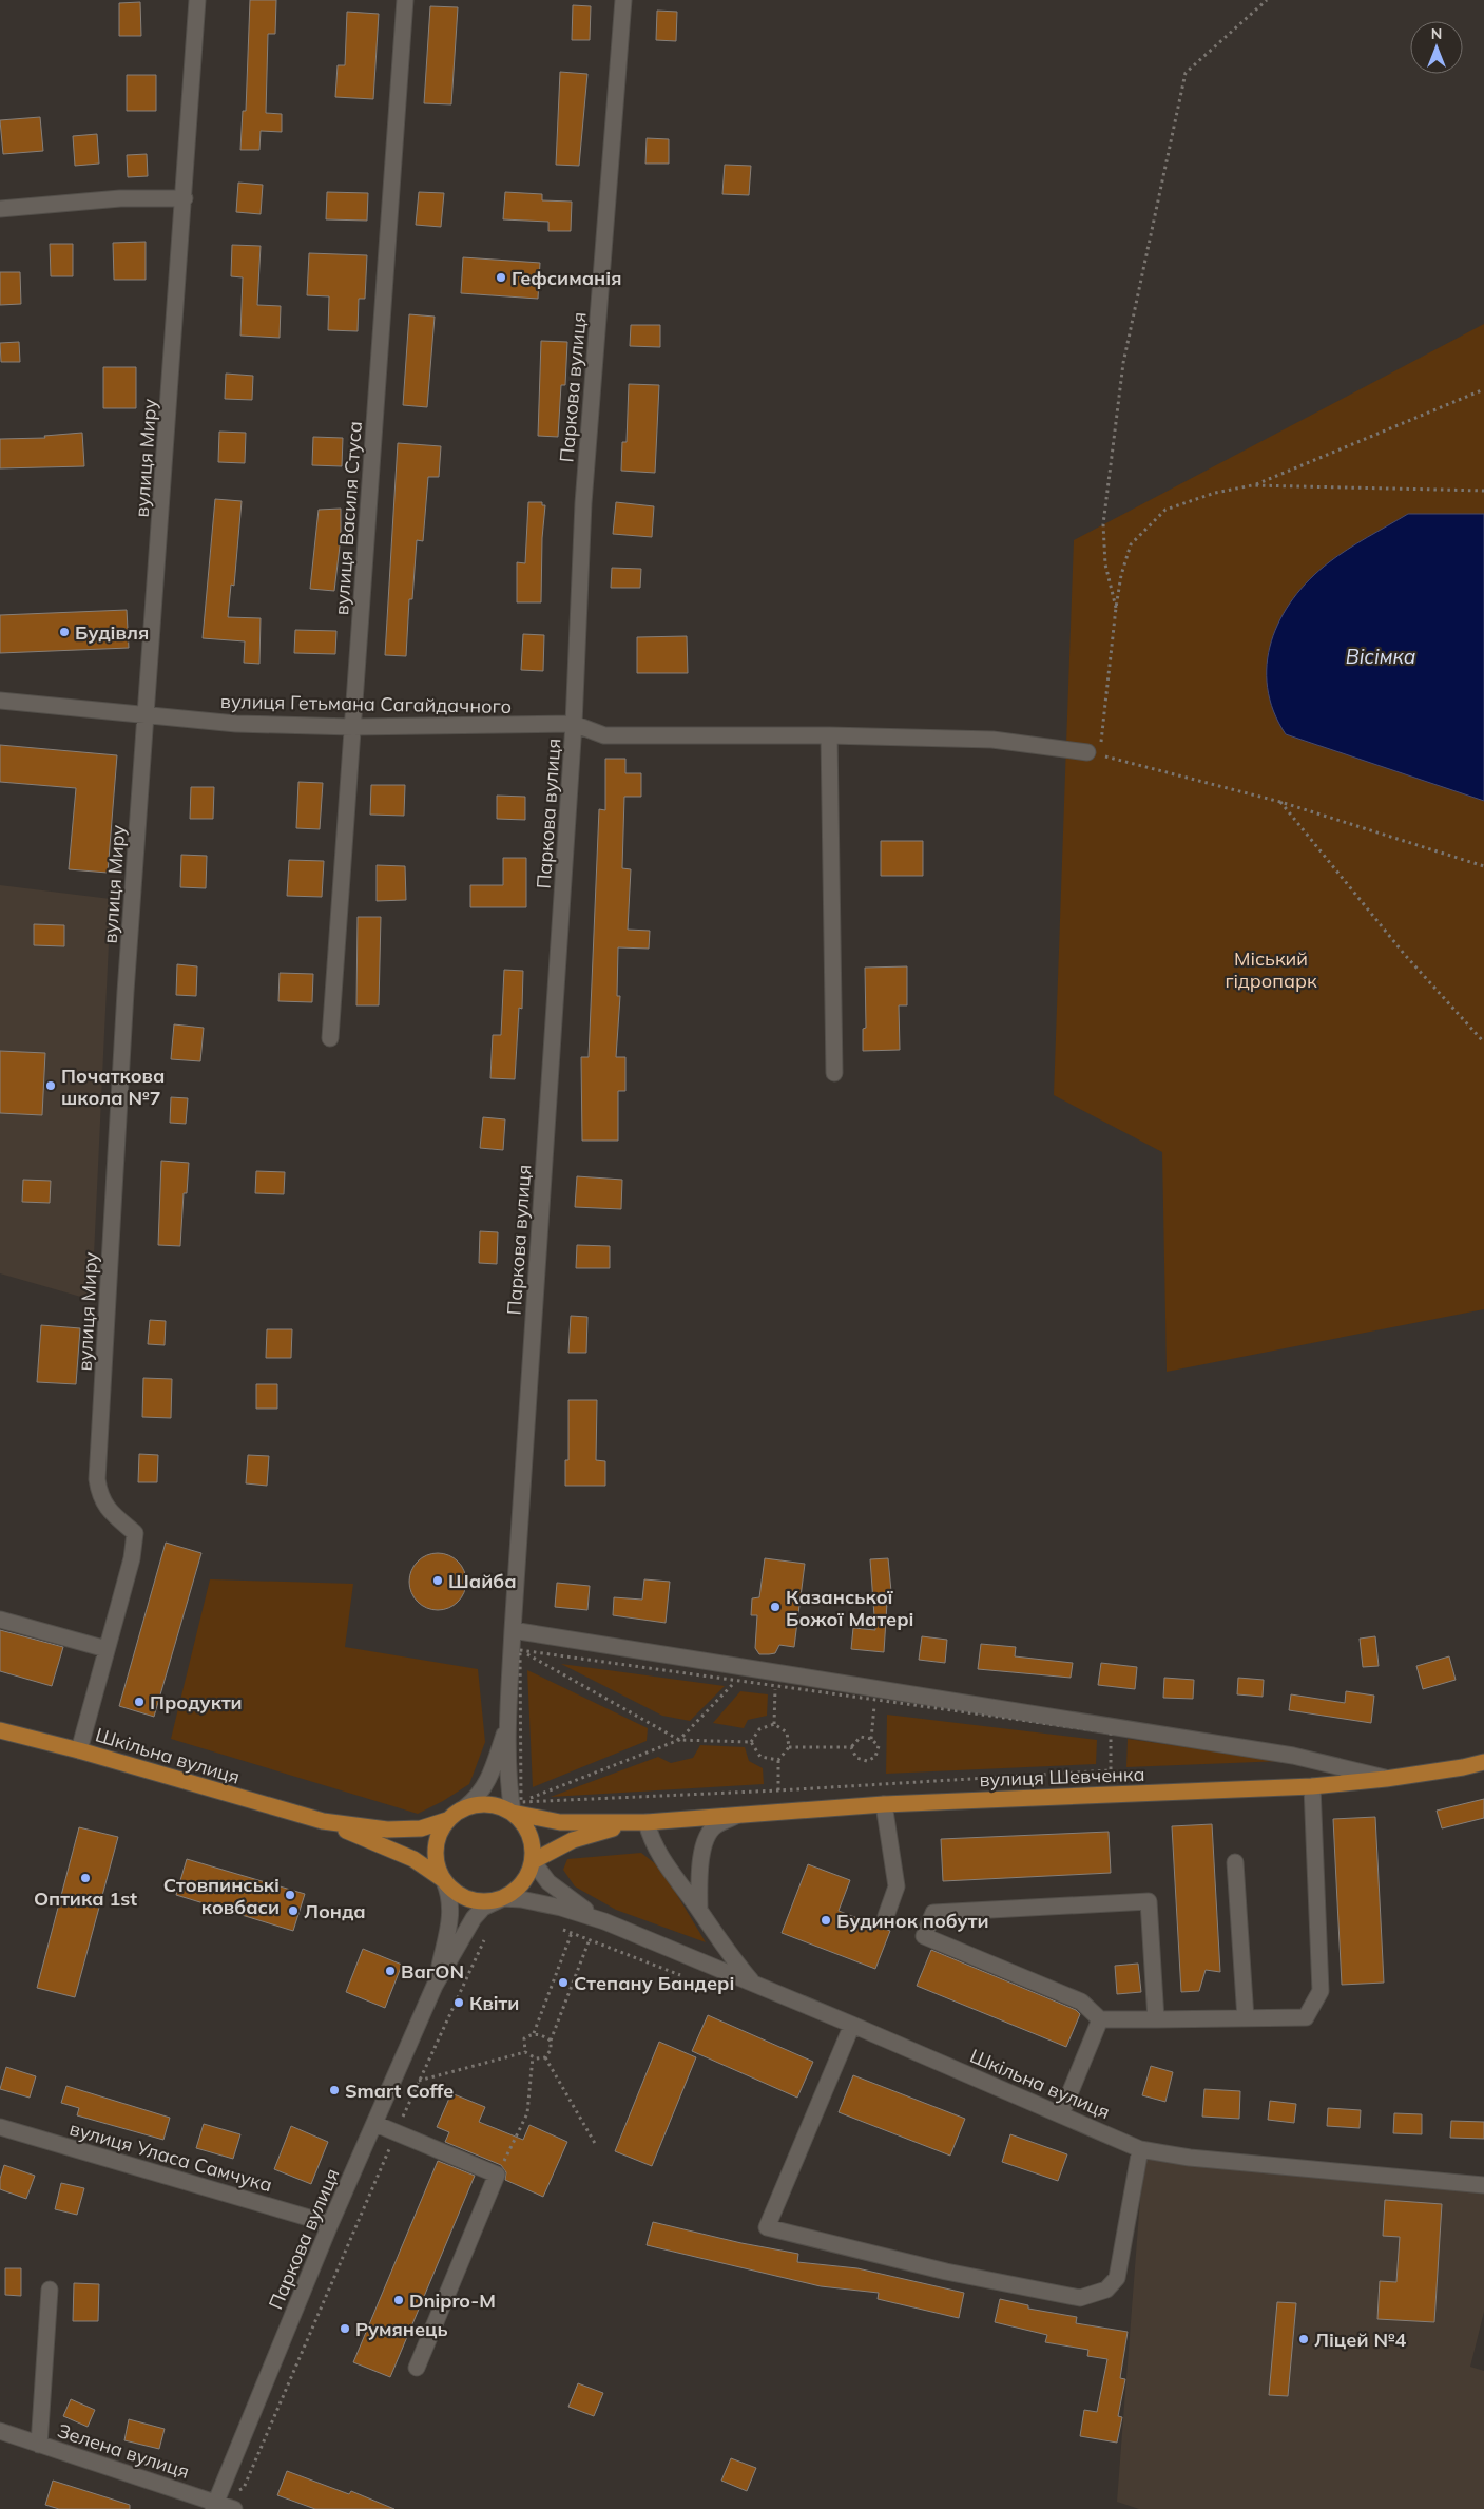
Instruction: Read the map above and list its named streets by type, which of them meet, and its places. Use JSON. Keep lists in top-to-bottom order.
{
  "streets": {
    "main road": ["Шкільна вулиця", "вулиця Шевченка"],
    "street": [
      "Паркова вулиця",
      "вулиця Миру",
      "вулиця Василя Стуса",
      "вулиця Гетьмана Сагайдачного",
      "вулиця Уласа Самчука",
      "Зелена вулиця"
    ]
  },
  "crossings": [
    ["Паркова вулиця", "вулиця Гетьмана Сагайдачного"],
    ["Паркова вулиця", "Шкільна вулиця"],
    ["Паркова вулиця", "вулиця Шевченка"],
    ["Паркова вулиця", "вулиця Уласа Самчука"],
    ["Паркова вулиця", "Зелена вулиця"],
    ["вулиця Миру", "вулиця Гетьмана Сагайдачного"],
    ["вулиця Миру", "Шкільна вулиця"],
    ["вулиця Василя Стуса", "вулиця Гетьмана Сагайдачного"],
    ["Шкільна вулиця", "вулиця Шевченка"]
  ],
  "water": ["Вісімка"],
  "parks": ["Міський гідропарк"],
  "places": [
    "Гефсиманія",
    "Будівля",
    "Початкова школа №7",
    "Шайба",
    "Казанської Божої Матері",
    "Продукти",
    "Оптика 1st",
    "Стовпинські ковбаси",
    "Лонда",
    "Будинок побути",
    "ВагON",
    "Степану Бандері",
    "Квiти",
    "Smart Coffe",
    "Dnipro-M",
    "Румянець",
    "Ліцей №4"
  ],
  "north": "top"
}
